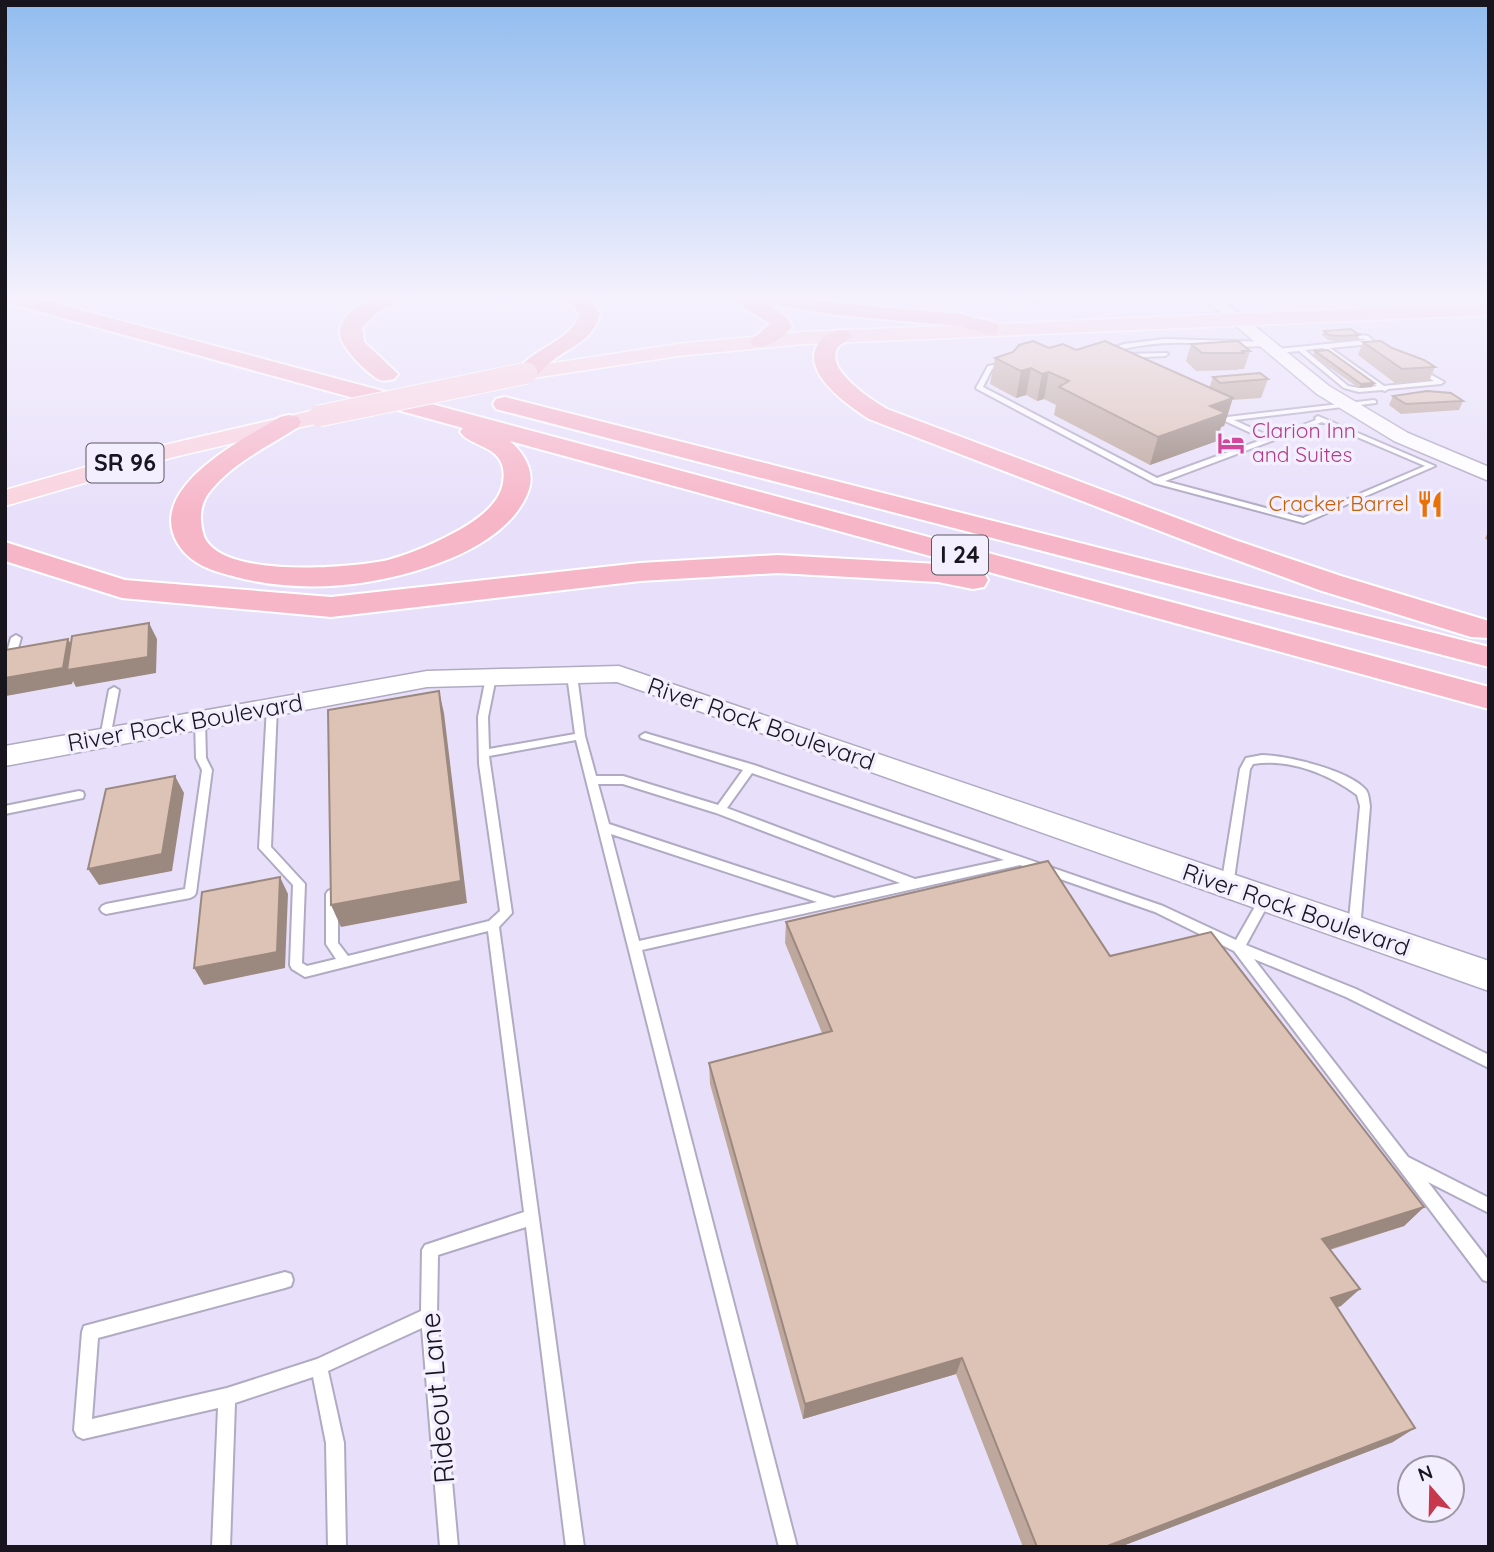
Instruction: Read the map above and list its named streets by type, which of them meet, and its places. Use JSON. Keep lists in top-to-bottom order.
{
  "streets": {
    "highway": ["I 24"],
    "main road": ["SR 96"],
    "street": ["River Rock Boulevard"],
    "lane": ["Rideout Lane"]
  },
  "places": {
    "hotel": ["Clarion Inn and Suites"],
    "restaurant": ["Cracker Barrel"]
  },
  "north": "top"
}
